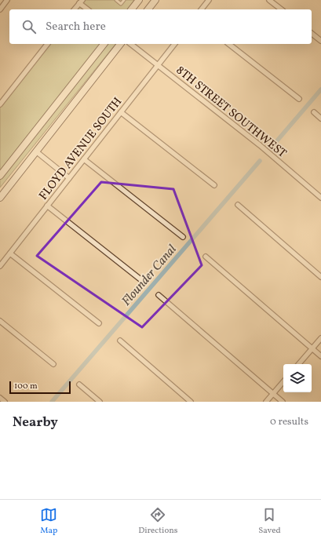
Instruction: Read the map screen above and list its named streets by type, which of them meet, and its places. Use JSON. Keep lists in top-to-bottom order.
{
  "streets": {
    "street": ["8TH STREET SOUTHWEST", "FLOYD AVENUE SOUTH"]
  },
  "crossings": [
    ["8TH STREET SOUTHWEST", "FLOYD AVENUE SOUTH"]
  ],
  "water": ["Flounder Canal"],
  "scale_bar": "100 m",
  "page": {
    "search": "Search here",
    "scale": "100 m",
    "heading": ["Nearby", "0 results"],
    "nav": ["Map", "Directions", "Saved"]
  }
}
